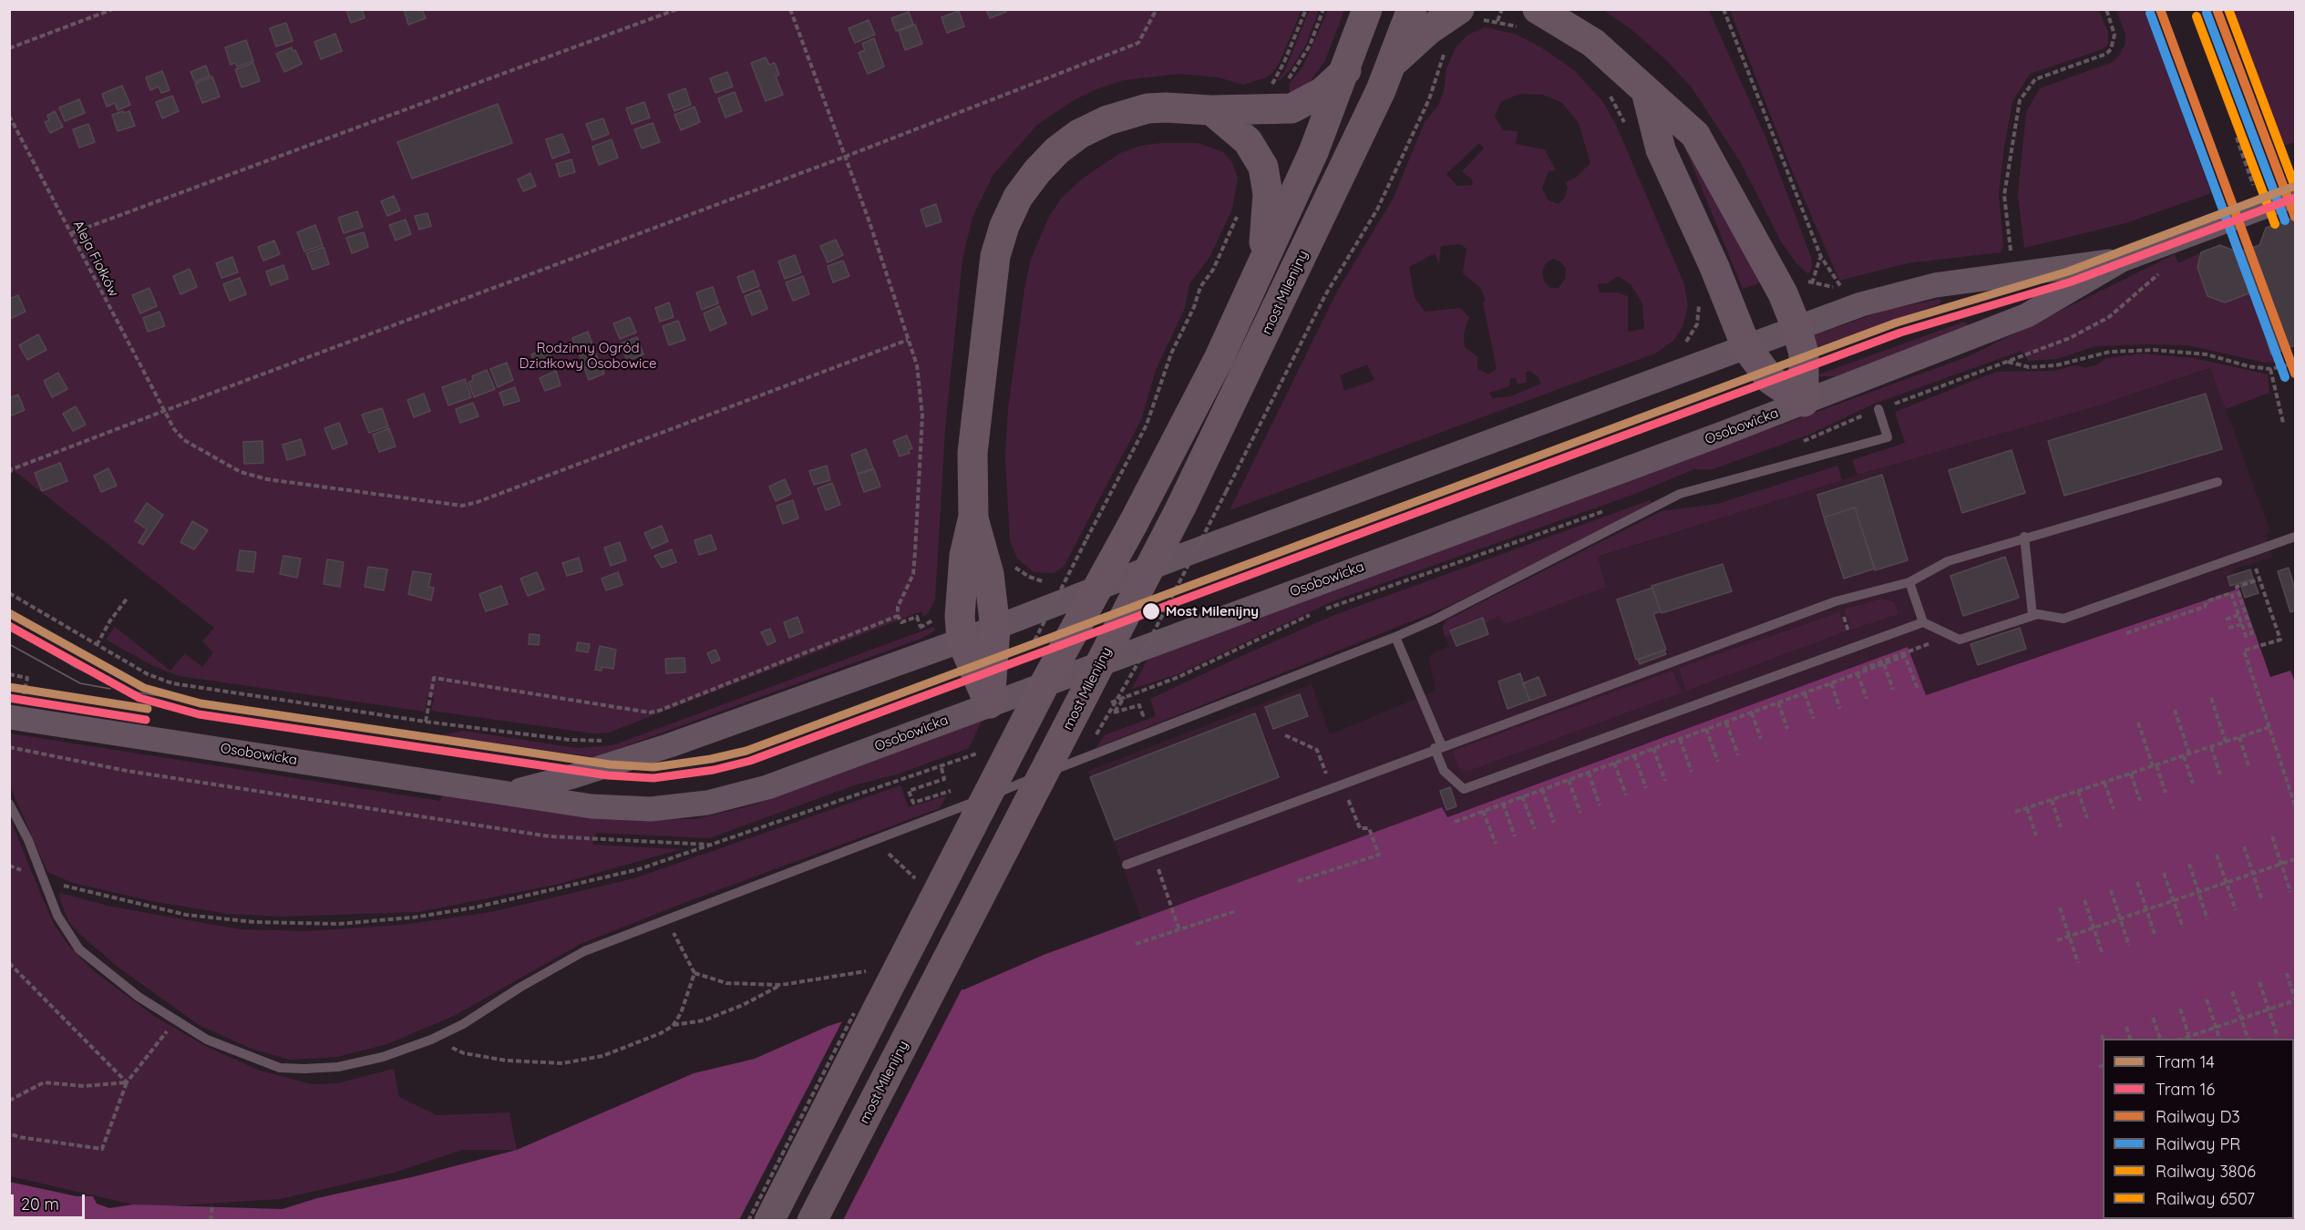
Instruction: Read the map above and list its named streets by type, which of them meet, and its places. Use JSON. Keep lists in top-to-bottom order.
{
  "streets": {
    "main road": ["most Milenijny"],
    "street": ["Osobowicka"],
    "path": ["Aleja Fiołków"]
  },
  "parks": ["Rodzinny Ogród Działkowy Osobowice"],
  "places": ["Most Milenijny"],
  "lines": [
    "rail line D3",
    "rail line 3806",
    "rail line PR",
    "rail line 6507",
    "tram line 14",
    "tram line 16"
  ],
  "legend": [
    "Tram 14",
    "Tram 16",
    "Railway D3",
    "Railway PR",
    "Railway 3806",
    "Railway 6507"
  ],
  "scale_bar": "20 m"
}
